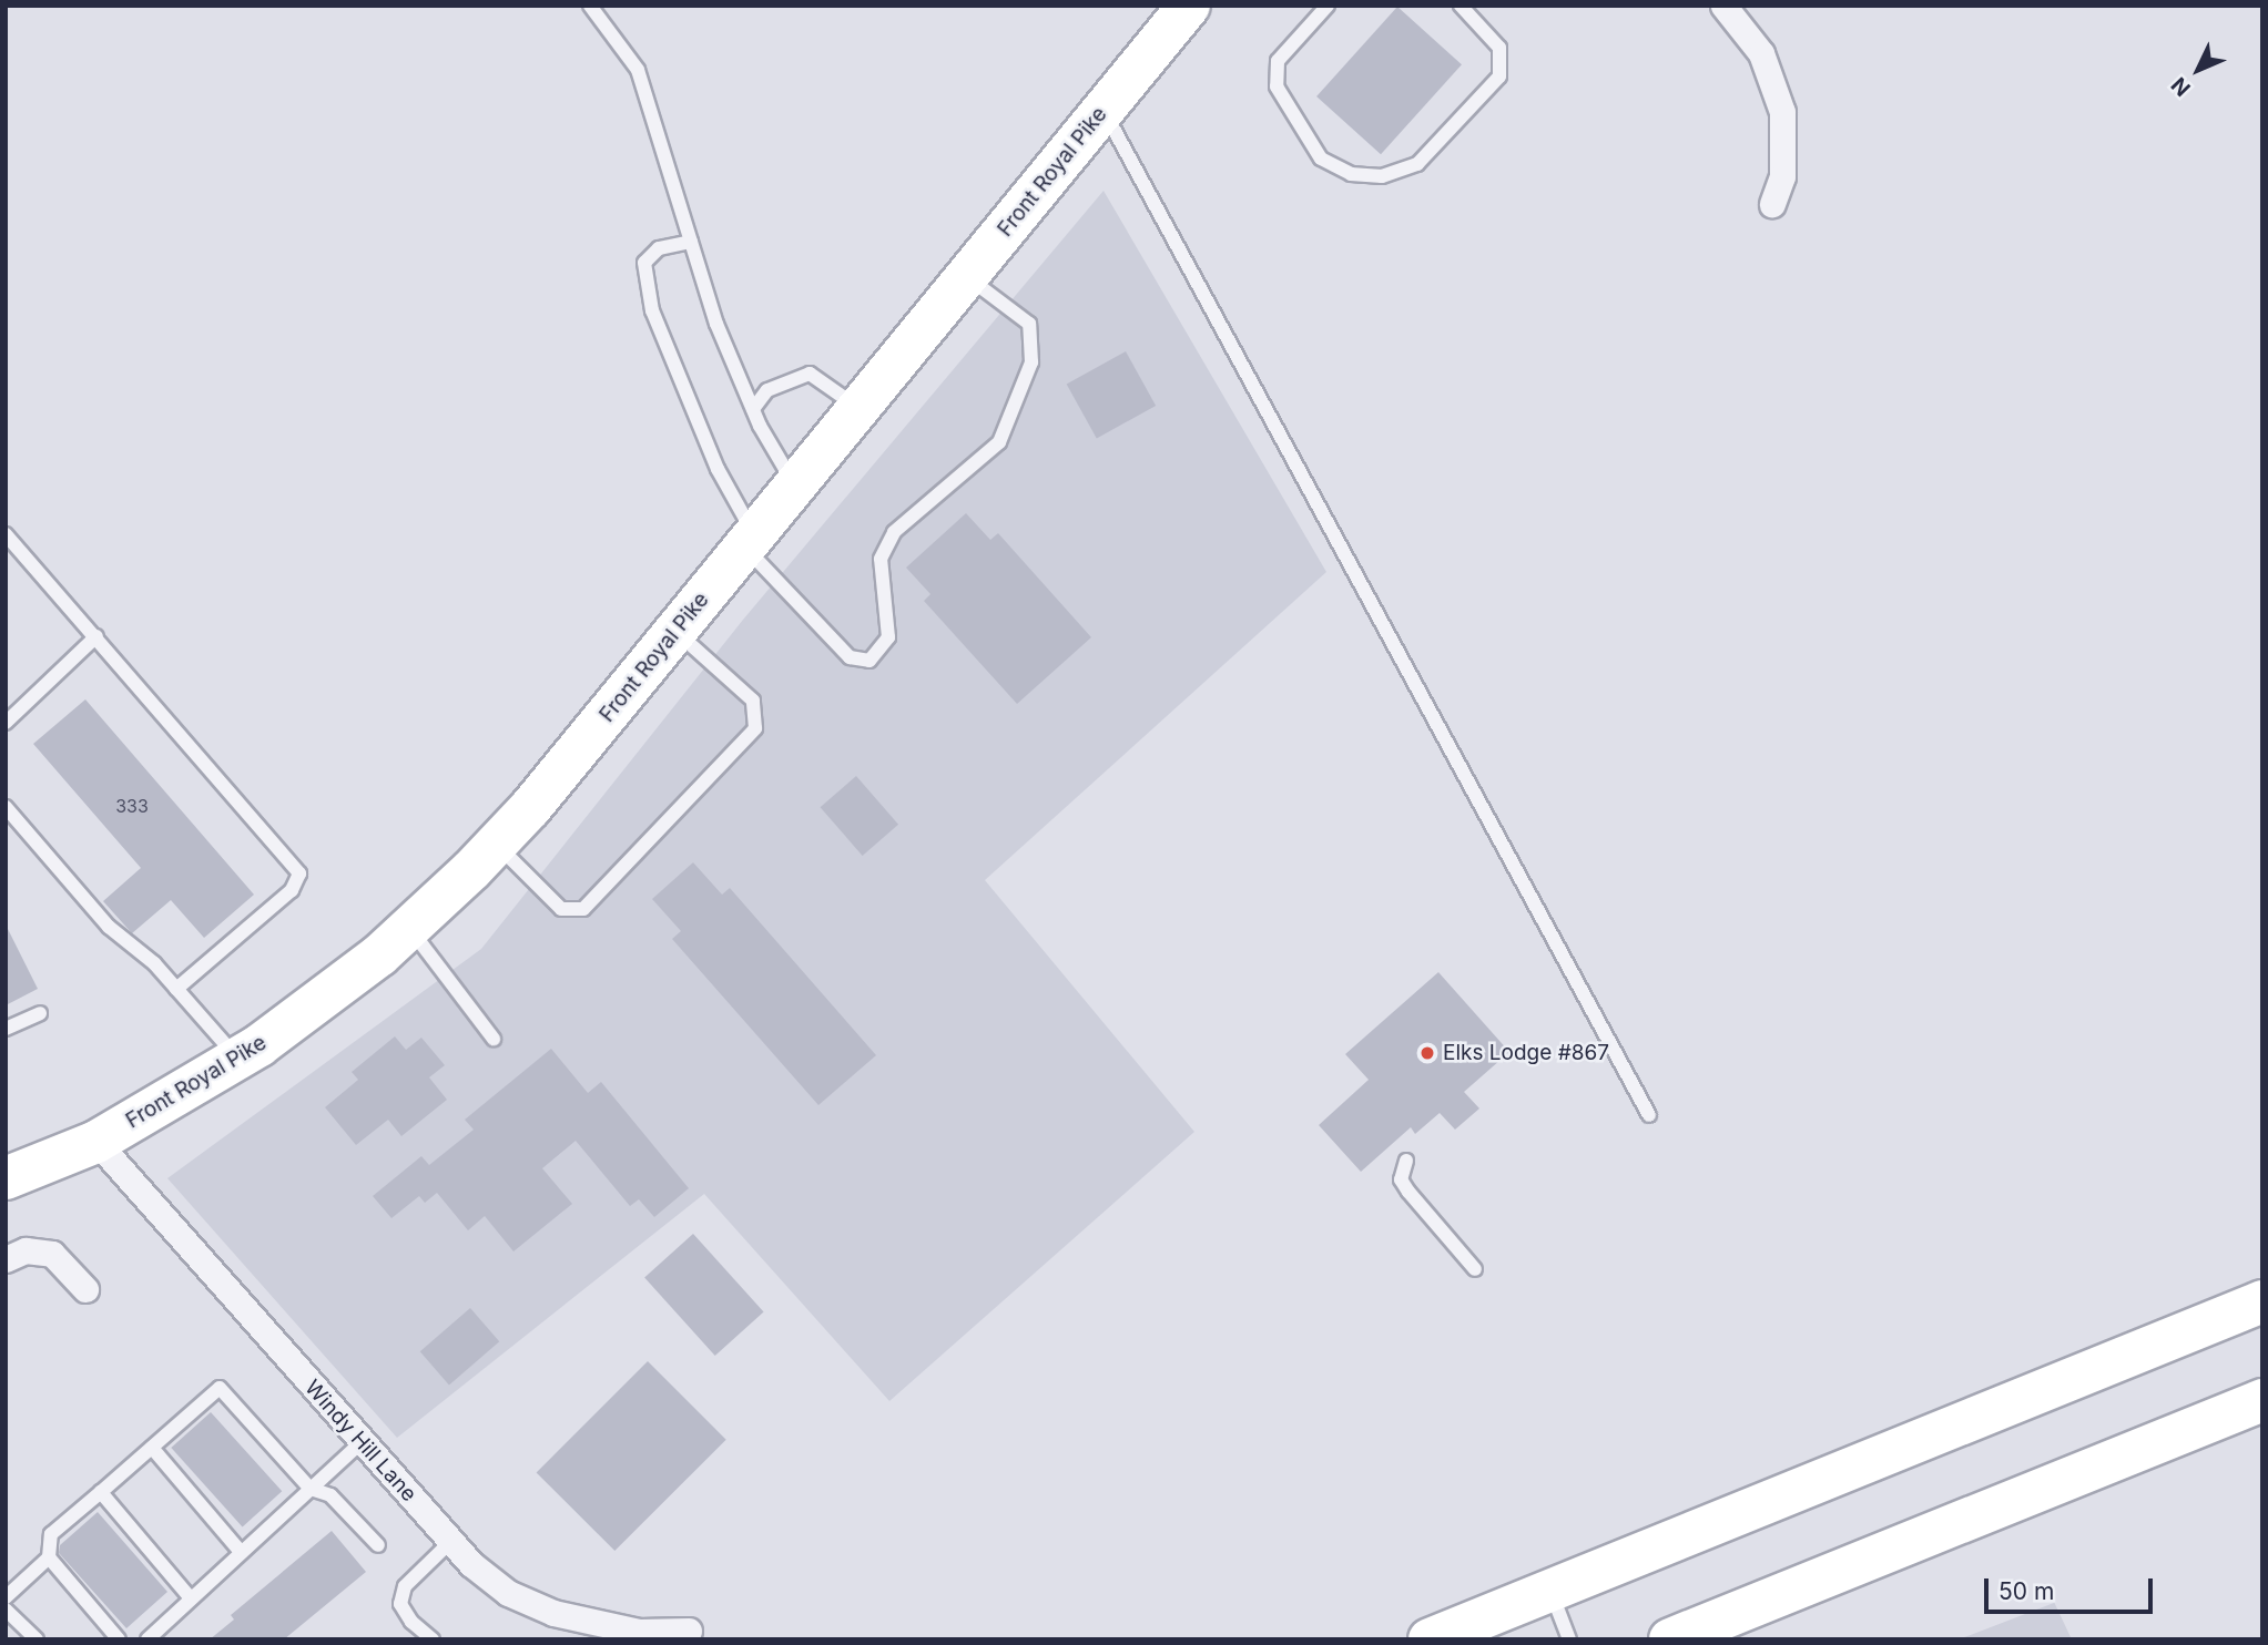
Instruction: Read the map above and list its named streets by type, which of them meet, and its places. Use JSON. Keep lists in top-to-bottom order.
{
  "streets": {
    "highway": ["Front Royal Pike"],
    "street": ["Windy Hill Lane"]
  },
  "crossings": [
    ["Front Royal Pike", "Windy Hill Lane"]
  ],
  "places": ["Elks Lodge #867"],
  "house_numbers": ["333"],
  "scale_bar": "50 m",
  "north": "bottom left"
}
